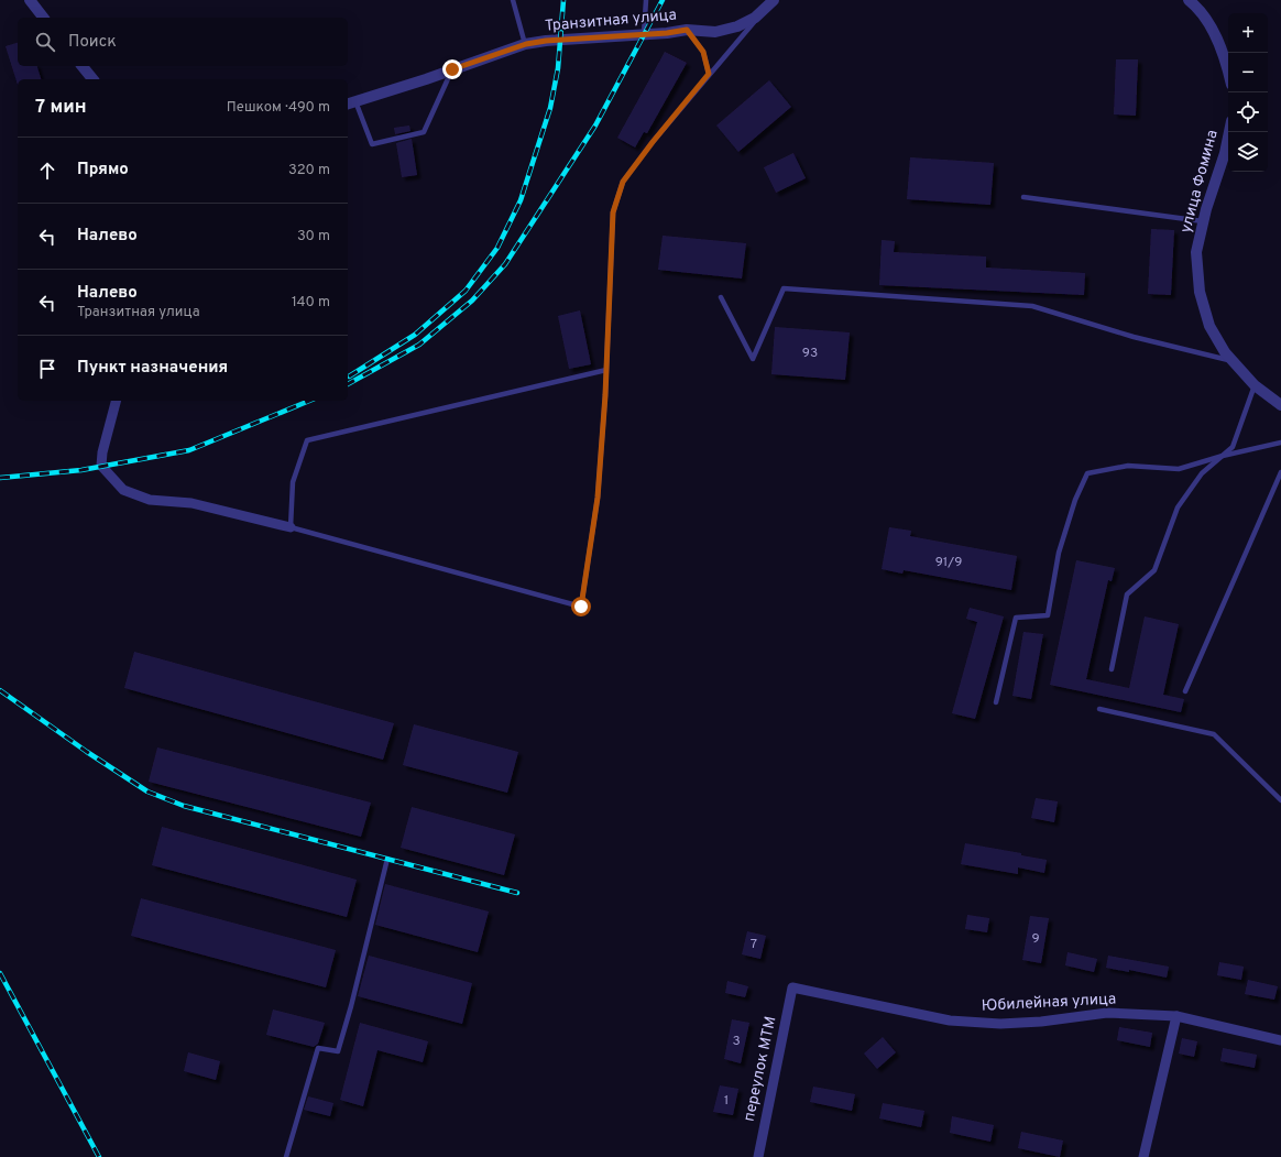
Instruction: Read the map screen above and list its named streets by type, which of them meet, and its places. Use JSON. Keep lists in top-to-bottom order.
{
  "streets": {
    "street": [
      "Транзитная улица",
      "улица Фомина",
      "Юбилейная улица",
      "переулок МТМ"
    ]
  },
  "crossings": [
    ["Юбилейная улица", "переулок МТМ"]
  ],
  "house_numbers": [
    "93",
    "91/9",
    "9",
    "7",
    "3",
    "1"
  ],
  "page": {
    "map_buttons": ["+", "−"],
    "search": "Поиск",
    "heading": ["7 мин", "Пешком · 490 m"],
    "list": [
      ["Прямо", "320 m"],
      ["Налево", "30 m"],
      ["Налево", "Транзитная улица", "140 m"],
      "Пункт назначения"
    ]
  }
}
